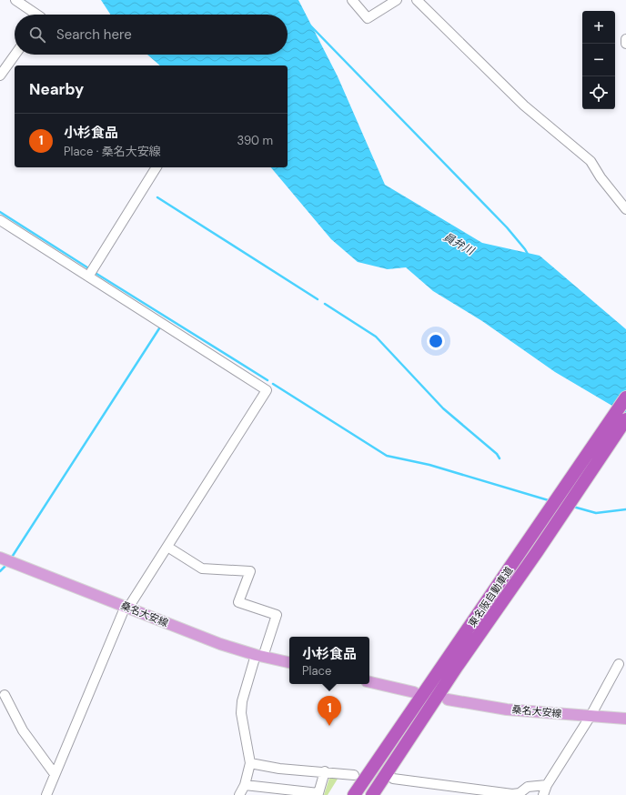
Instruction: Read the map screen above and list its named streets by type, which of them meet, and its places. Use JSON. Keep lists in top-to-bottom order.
{
  "streets": {
    "highway": ["東名阪自動車道"],
    "main road": ["桑名大安線"]
  },
  "water": ["員弁川"],
  "page": {
    "map_buttons": ["+", "−"],
    "search": "Search here",
    "heading": "Nearby",
    "list": [
      {
        "mark": "1",
        "name": "小杉食品",
        "note": "Place · 桑名大安線",
        "value": "390 m"
      }
    ],
    "popup": ["小杉食品", "Place"],
    "pins": "1"
  }
}
